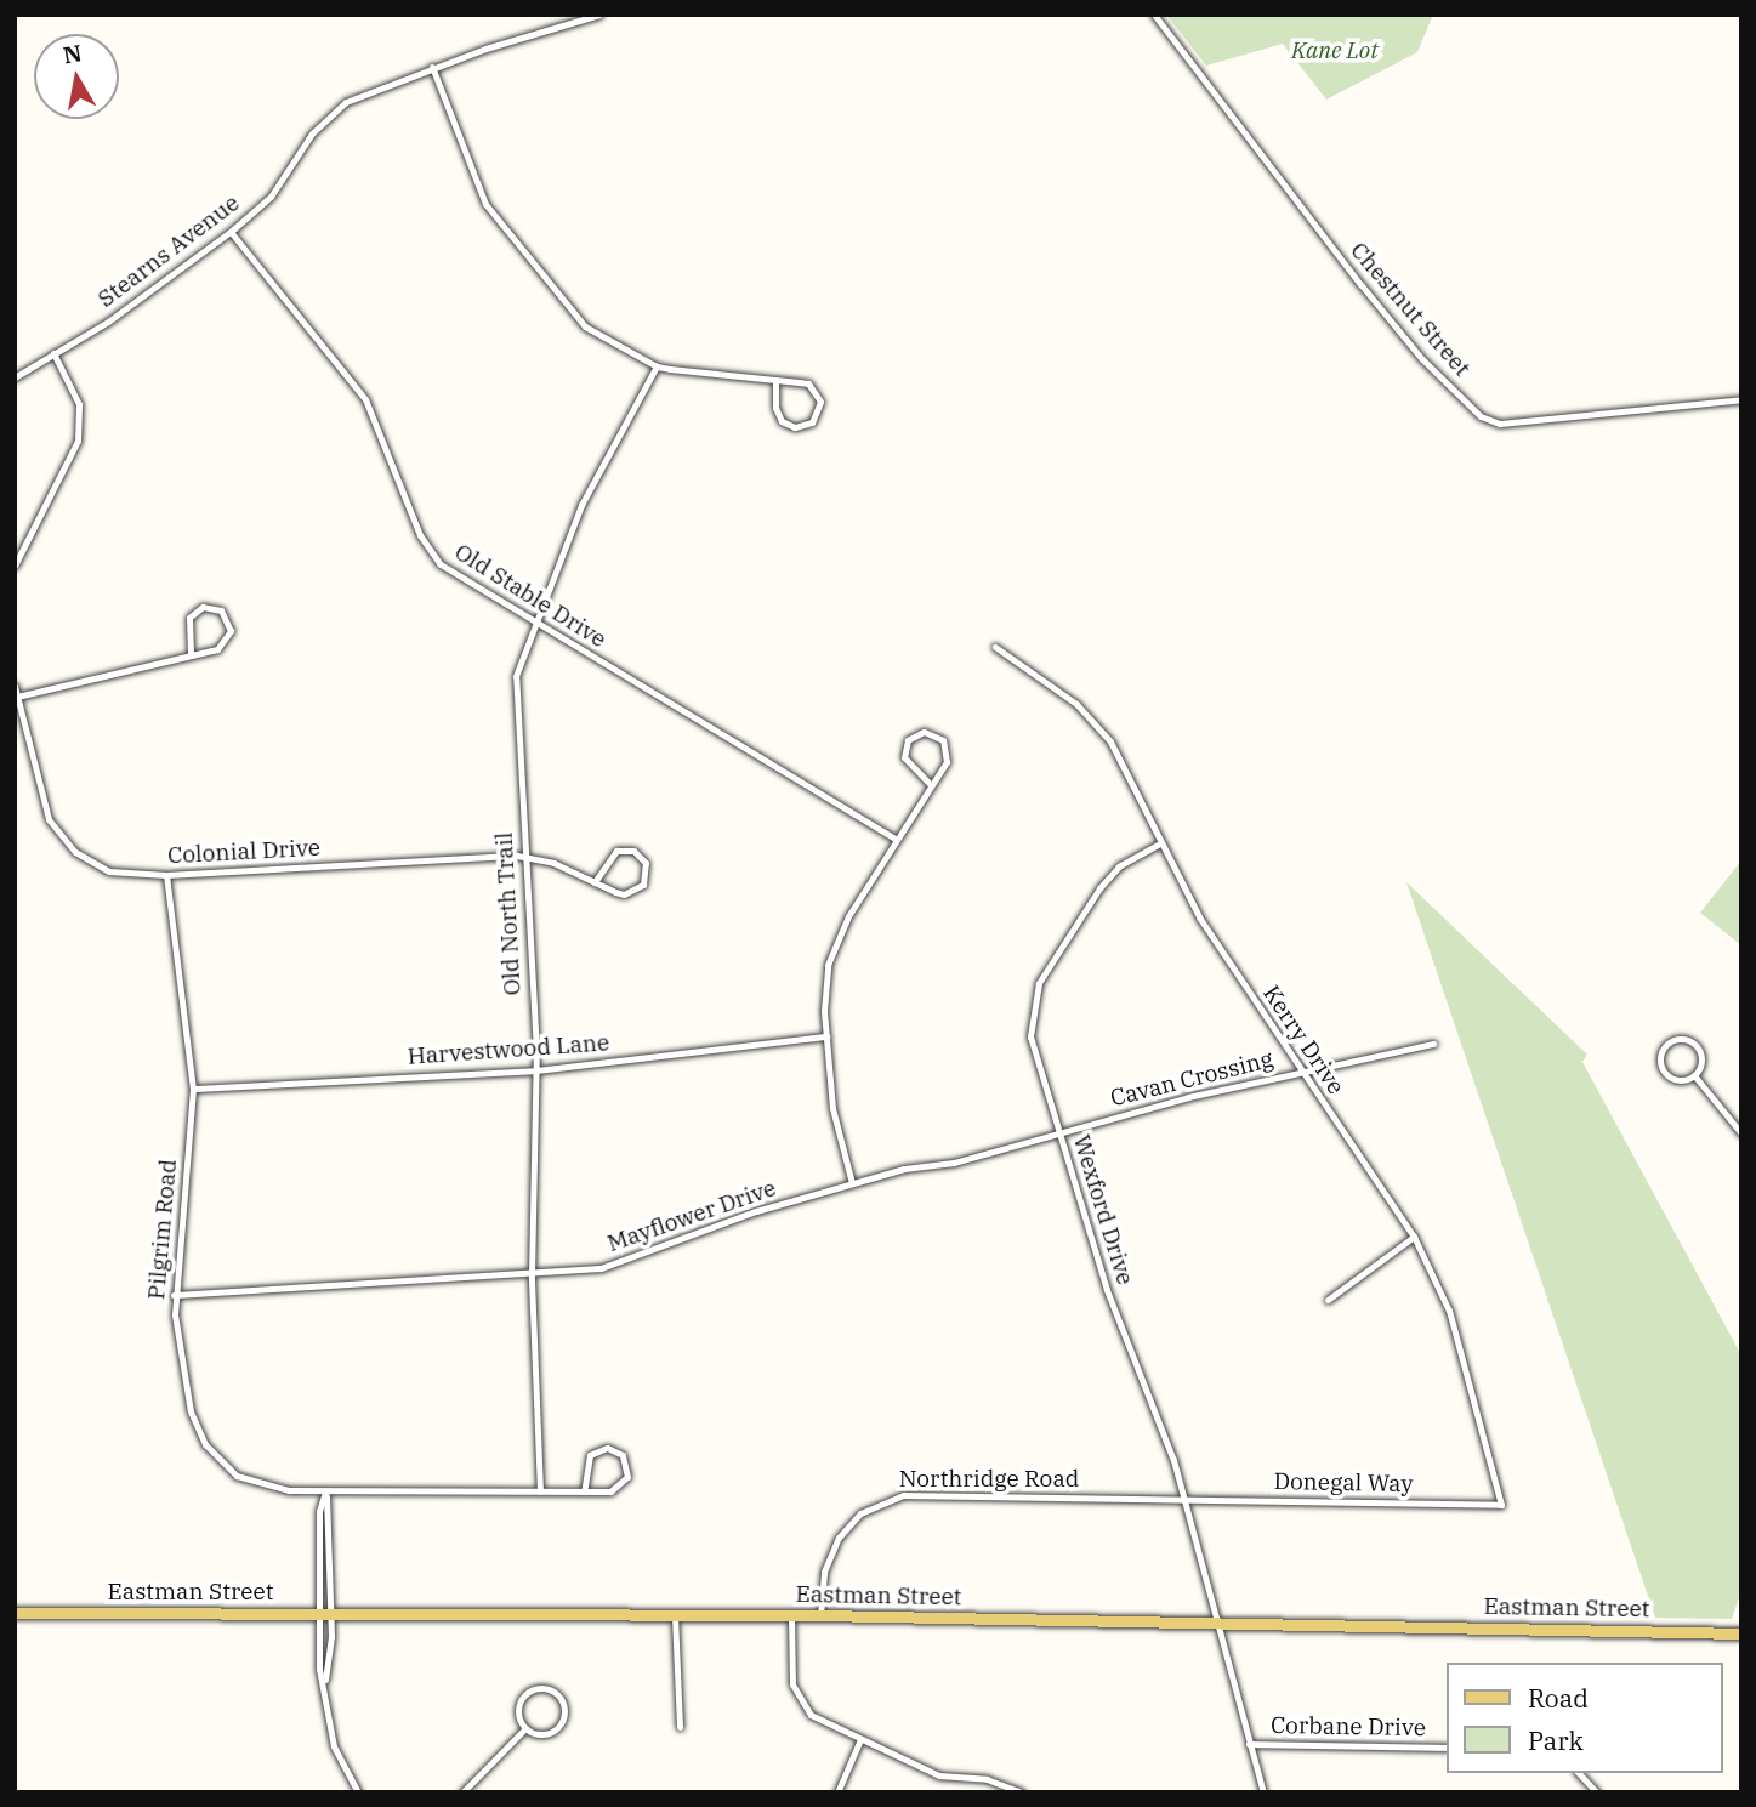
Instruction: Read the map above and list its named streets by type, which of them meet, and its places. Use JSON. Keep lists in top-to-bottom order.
{
  "streets": {
    "main road": ["Eastman Street"],
    "street": [
      "Stearns Avenue",
      "Chestnut Street",
      "Old Stable Drive",
      "Colonial Drive",
      "Old North Trail",
      "Kerry Drive",
      "Harvestwood Lane",
      "Cavan Crossing",
      "Wexford Drive",
      "Mayflower Drive",
      "Pilgrim Road",
      "Northridge Road",
      "Donegal Way",
      "Corbane Drive"
    ]
  },
  "crossings": [
    ["Stearns Avenue", "Old Stable Drive"],
    ["Old Stable Drive", "Old North Trail"],
    ["Colonial Drive", "Old North Trail"],
    ["Colonial Drive", "Pilgrim Road"],
    ["Old North Trail", "Harvestwood Lane"],
    ["Old North Trail", "Mayflower Drive"],
    ["Old North Trail", "Pilgrim Road"],
    ["Kerry Drive", "Cavan Crossing"],
    ["Kerry Drive", "Wexford Drive"],
    ["Kerry Drive", "Donegal Way"],
    ["Harvestwood Lane", "Pilgrim Road"],
    ["Cavan Crossing", "Wexford Drive"],
    ["Cavan Crossing", "Mayflower Drive"],
    ["Wexford Drive", "Mayflower Drive"],
    ["Wexford Drive", "Northridge Road"],
    ["Wexford Drive", "Donegal Way"],
    ["Wexford Drive", "Eastman Street"],
    ["Wexford Drive", "Corbane Drive"],
    ["Mayflower Drive", "Pilgrim Road"],
    ["Northridge Road", "Donegal Way"],
    ["Northridge Road", "Eastman Street"]
  ],
  "parks": ["Kane Lot"],
  "legend": ["Road", "Park"],
  "north": "top"
}
